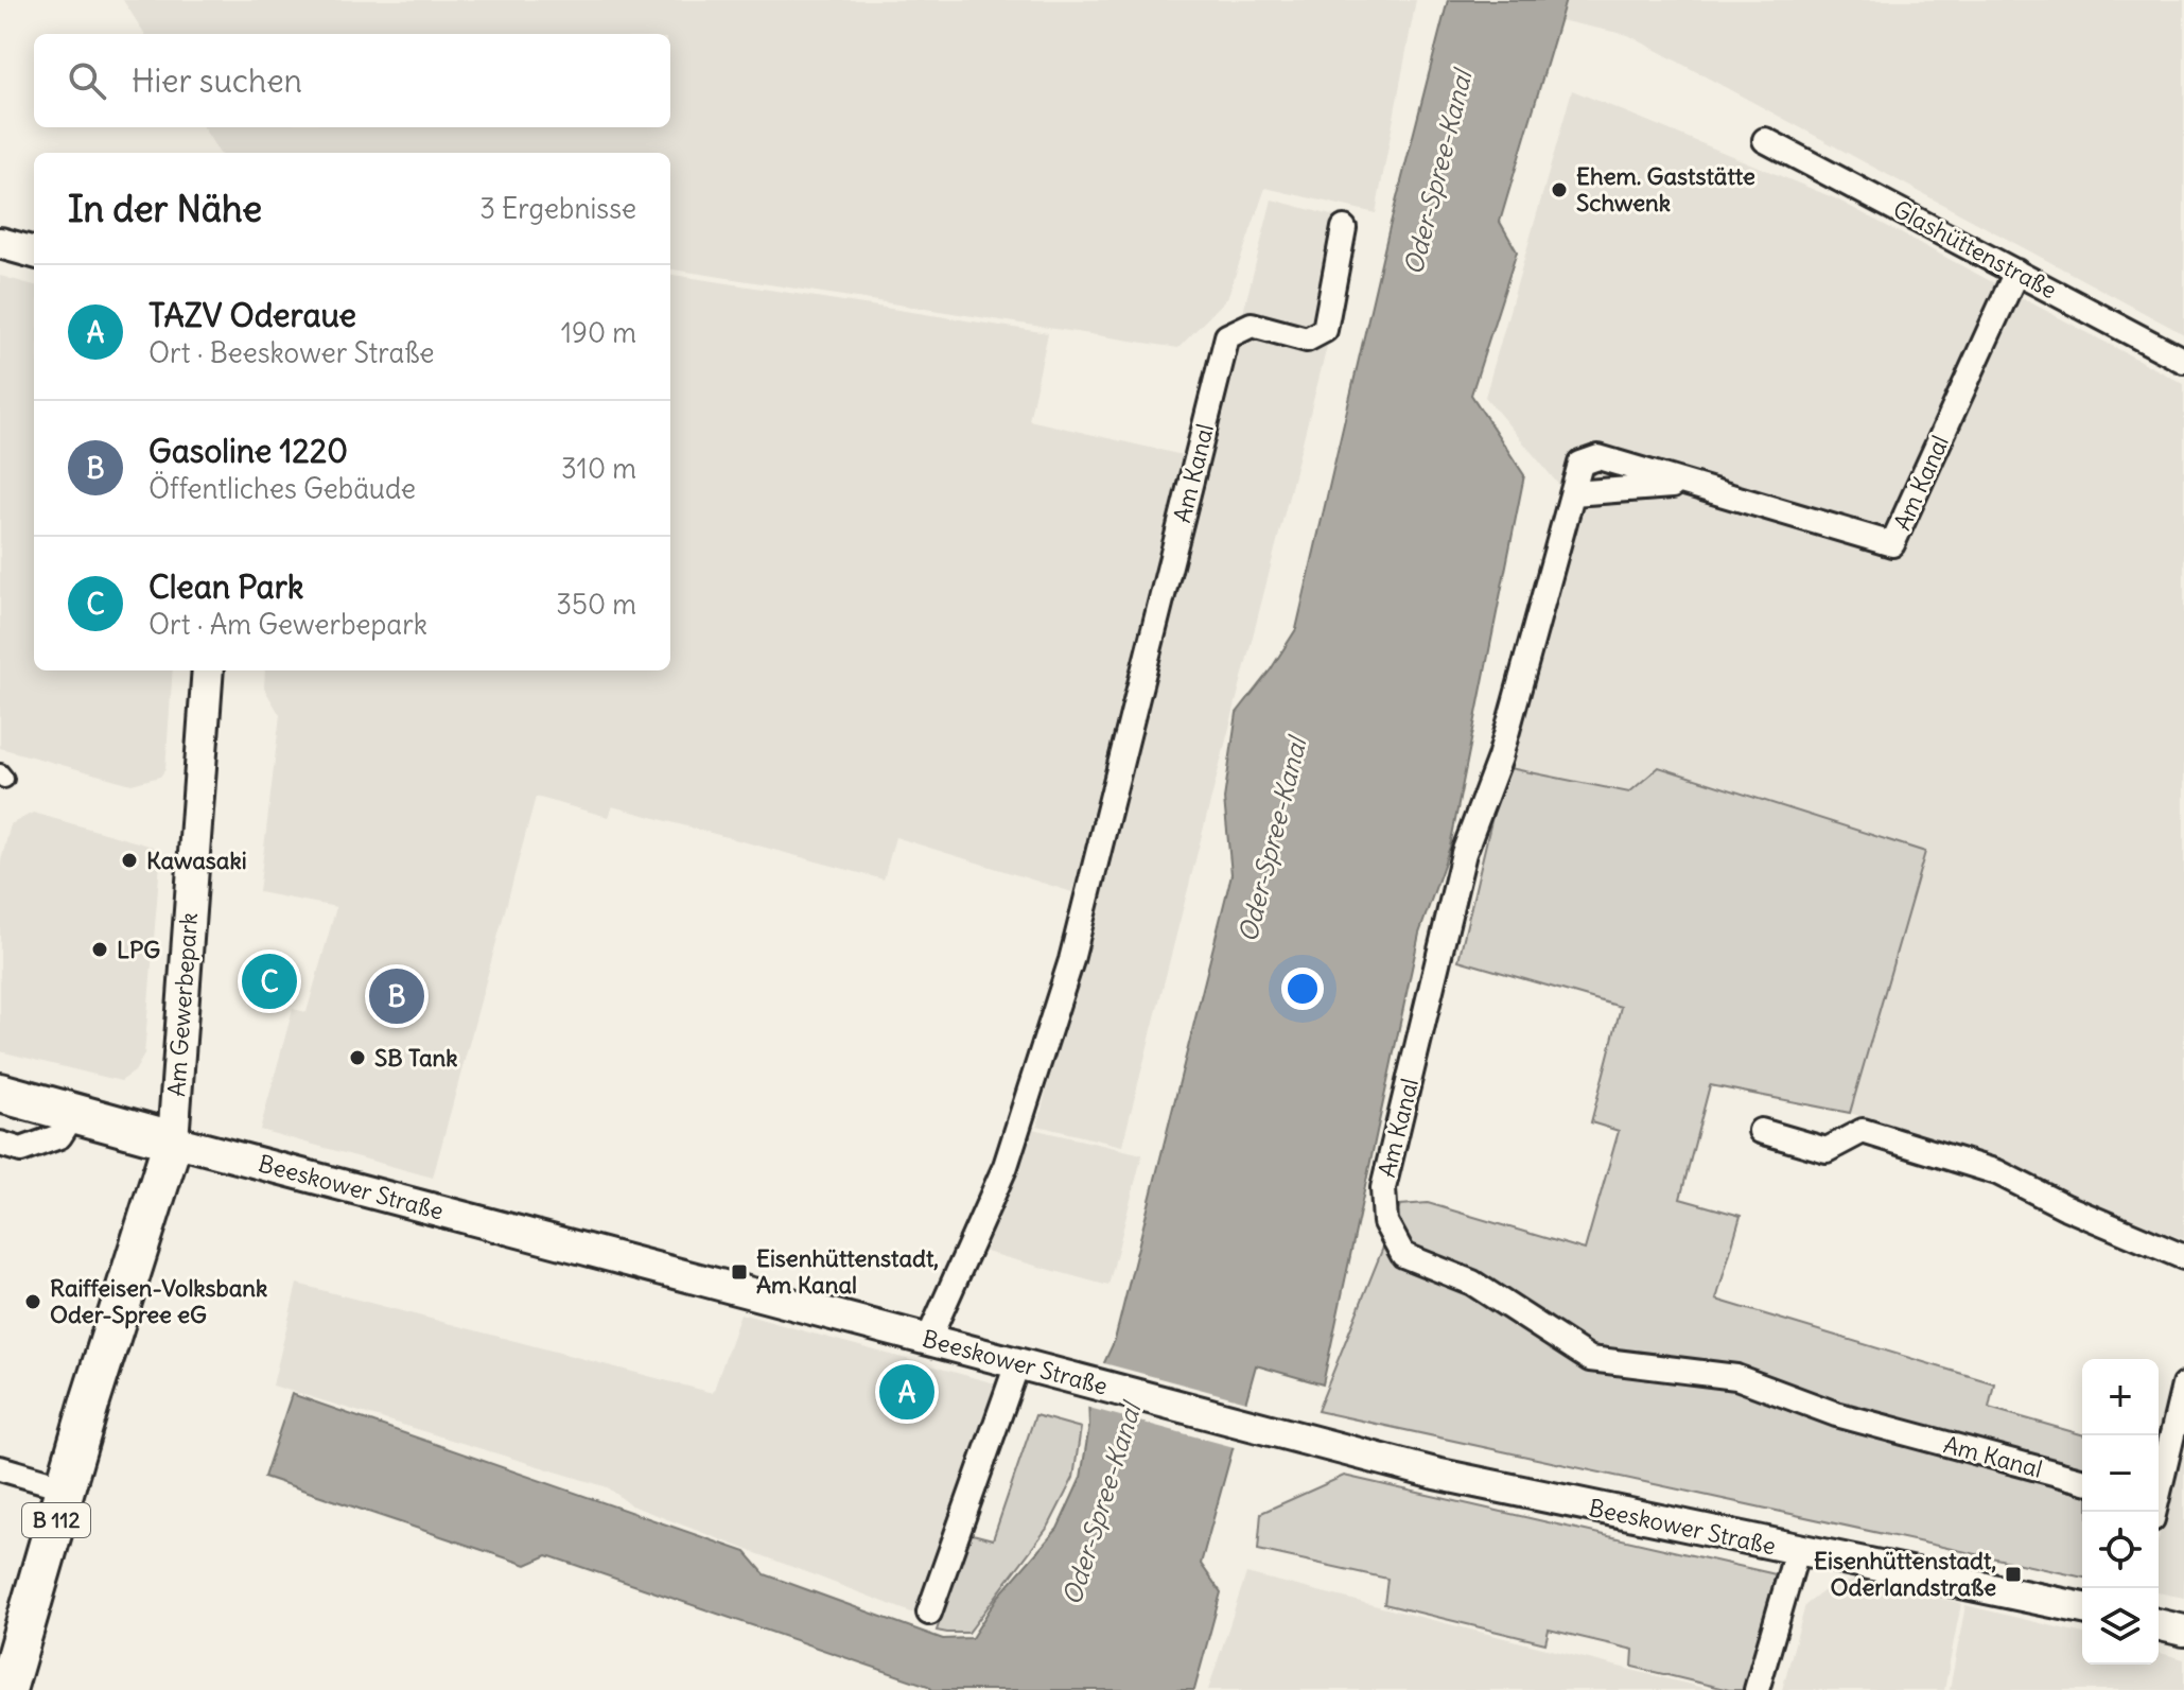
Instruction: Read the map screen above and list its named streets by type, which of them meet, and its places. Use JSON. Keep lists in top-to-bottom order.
{
  "streets": {
    "main road": ["Beeskower Straße", "B 112"],
    "street": ["Glashüttenstraße", "Am Kanal", "Am Gewerbepark"]
  },
  "crossings": [
    ["Glashüttenstraße", "Am Kanal"],
    ["Am Kanal", "Beeskower Straße"],
    ["Am Gewerbepark", "Beeskower Straße"],
    ["Am Gewerbepark", "B 112"],
    ["Beeskower Straße", "B 112"]
  ],
  "water": ["Oder-Spree-Kanal"],
  "places": {
    "other": [
      "Ehem. Gaststätte Schwenk",
      "Kawasaki",
      "LPG",
      "SB Tank",
      "Raiffeisen-Volksbank Oder-Spree eG"
    ],
    "transit": ["Eisenhüttenstadt, Am Kanal", "Eisenhüttenstadt, Oderlandstraße"]
  },
  "page": {
    "search": "Hier suchen",
    "heading": ["In der Nähe", "3 Ergebnisse"],
    "list": [
      {
        "mark": "A",
        "name": "TAZV Oderaue",
        "note": "Ort · Beeskower Straße",
        "value": "190 m"
      },
      {
        "mark": "B",
        "name": "Gasoline 1220",
        "note": "Öffentliches Gebäude",
        "value": "310 m"
      },
      {
        "mark": "C",
        "name": "Clean Park",
        "note": "Ort · Am Gewerbepark",
        "value": "350 m"
      }
    ],
    "pins": ["C", "B", "A"],
    "map_buttons": ["+", "−"]
  }
}
